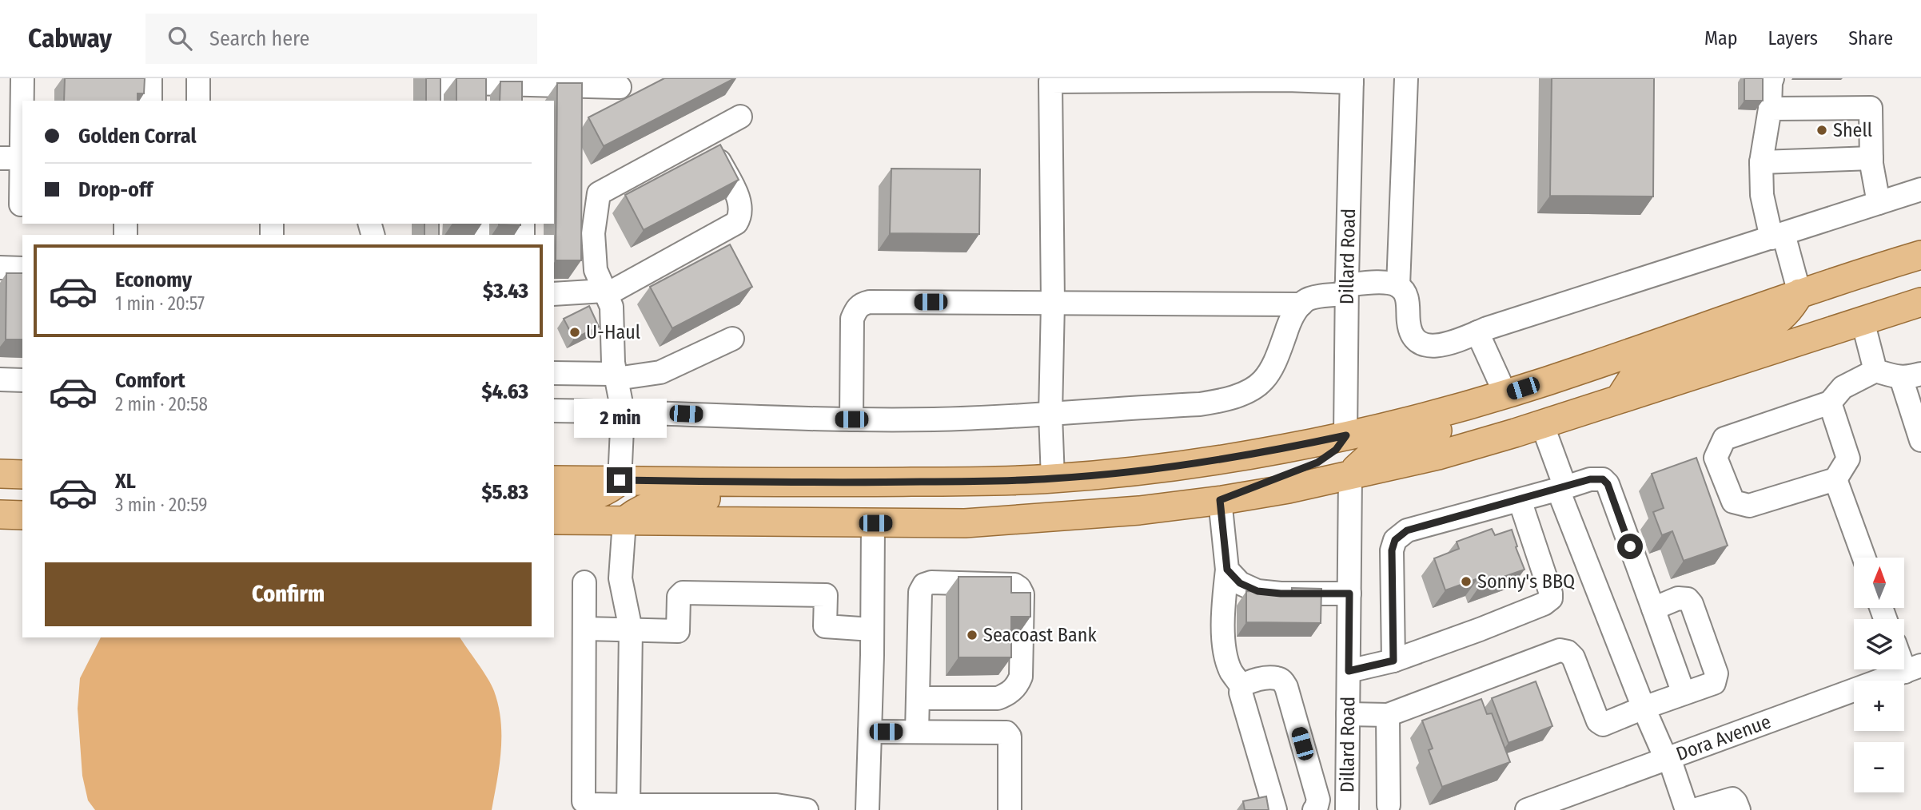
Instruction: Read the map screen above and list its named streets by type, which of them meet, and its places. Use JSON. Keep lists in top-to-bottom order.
{
  "streets": {
    "street": ["Dillard Road", "Dora Avenue"]
  },
  "places": [
    "Shell",
    "U-Haul",
    "Sonny's BBQ",
    "Seacoast Bank"
  ],
  "north": "top",
  "page": {
    "header": "Cabway",
    "search": "Search here",
    "nav": ["Map", "Layers", "Share"],
    "banner": ["Golden Corral", "Drop-off"],
    "list": [
      {
        "name": "Economy",
        "note": "1 min · 20:57",
        "value": "$3.43"
      },
      {
        "name": "Comfort",
        "note": "2 min · 20:58",
        "value": "$4.63"
      },
      {
        "name": "XL",
        "note": "3 min · 20:59",
        "value": "$5.83"
      }
    ],
    "bubble": "2 min",
    "buttons": "Confirm",
    "map_buttons": ["+", "−"]
  }
}
